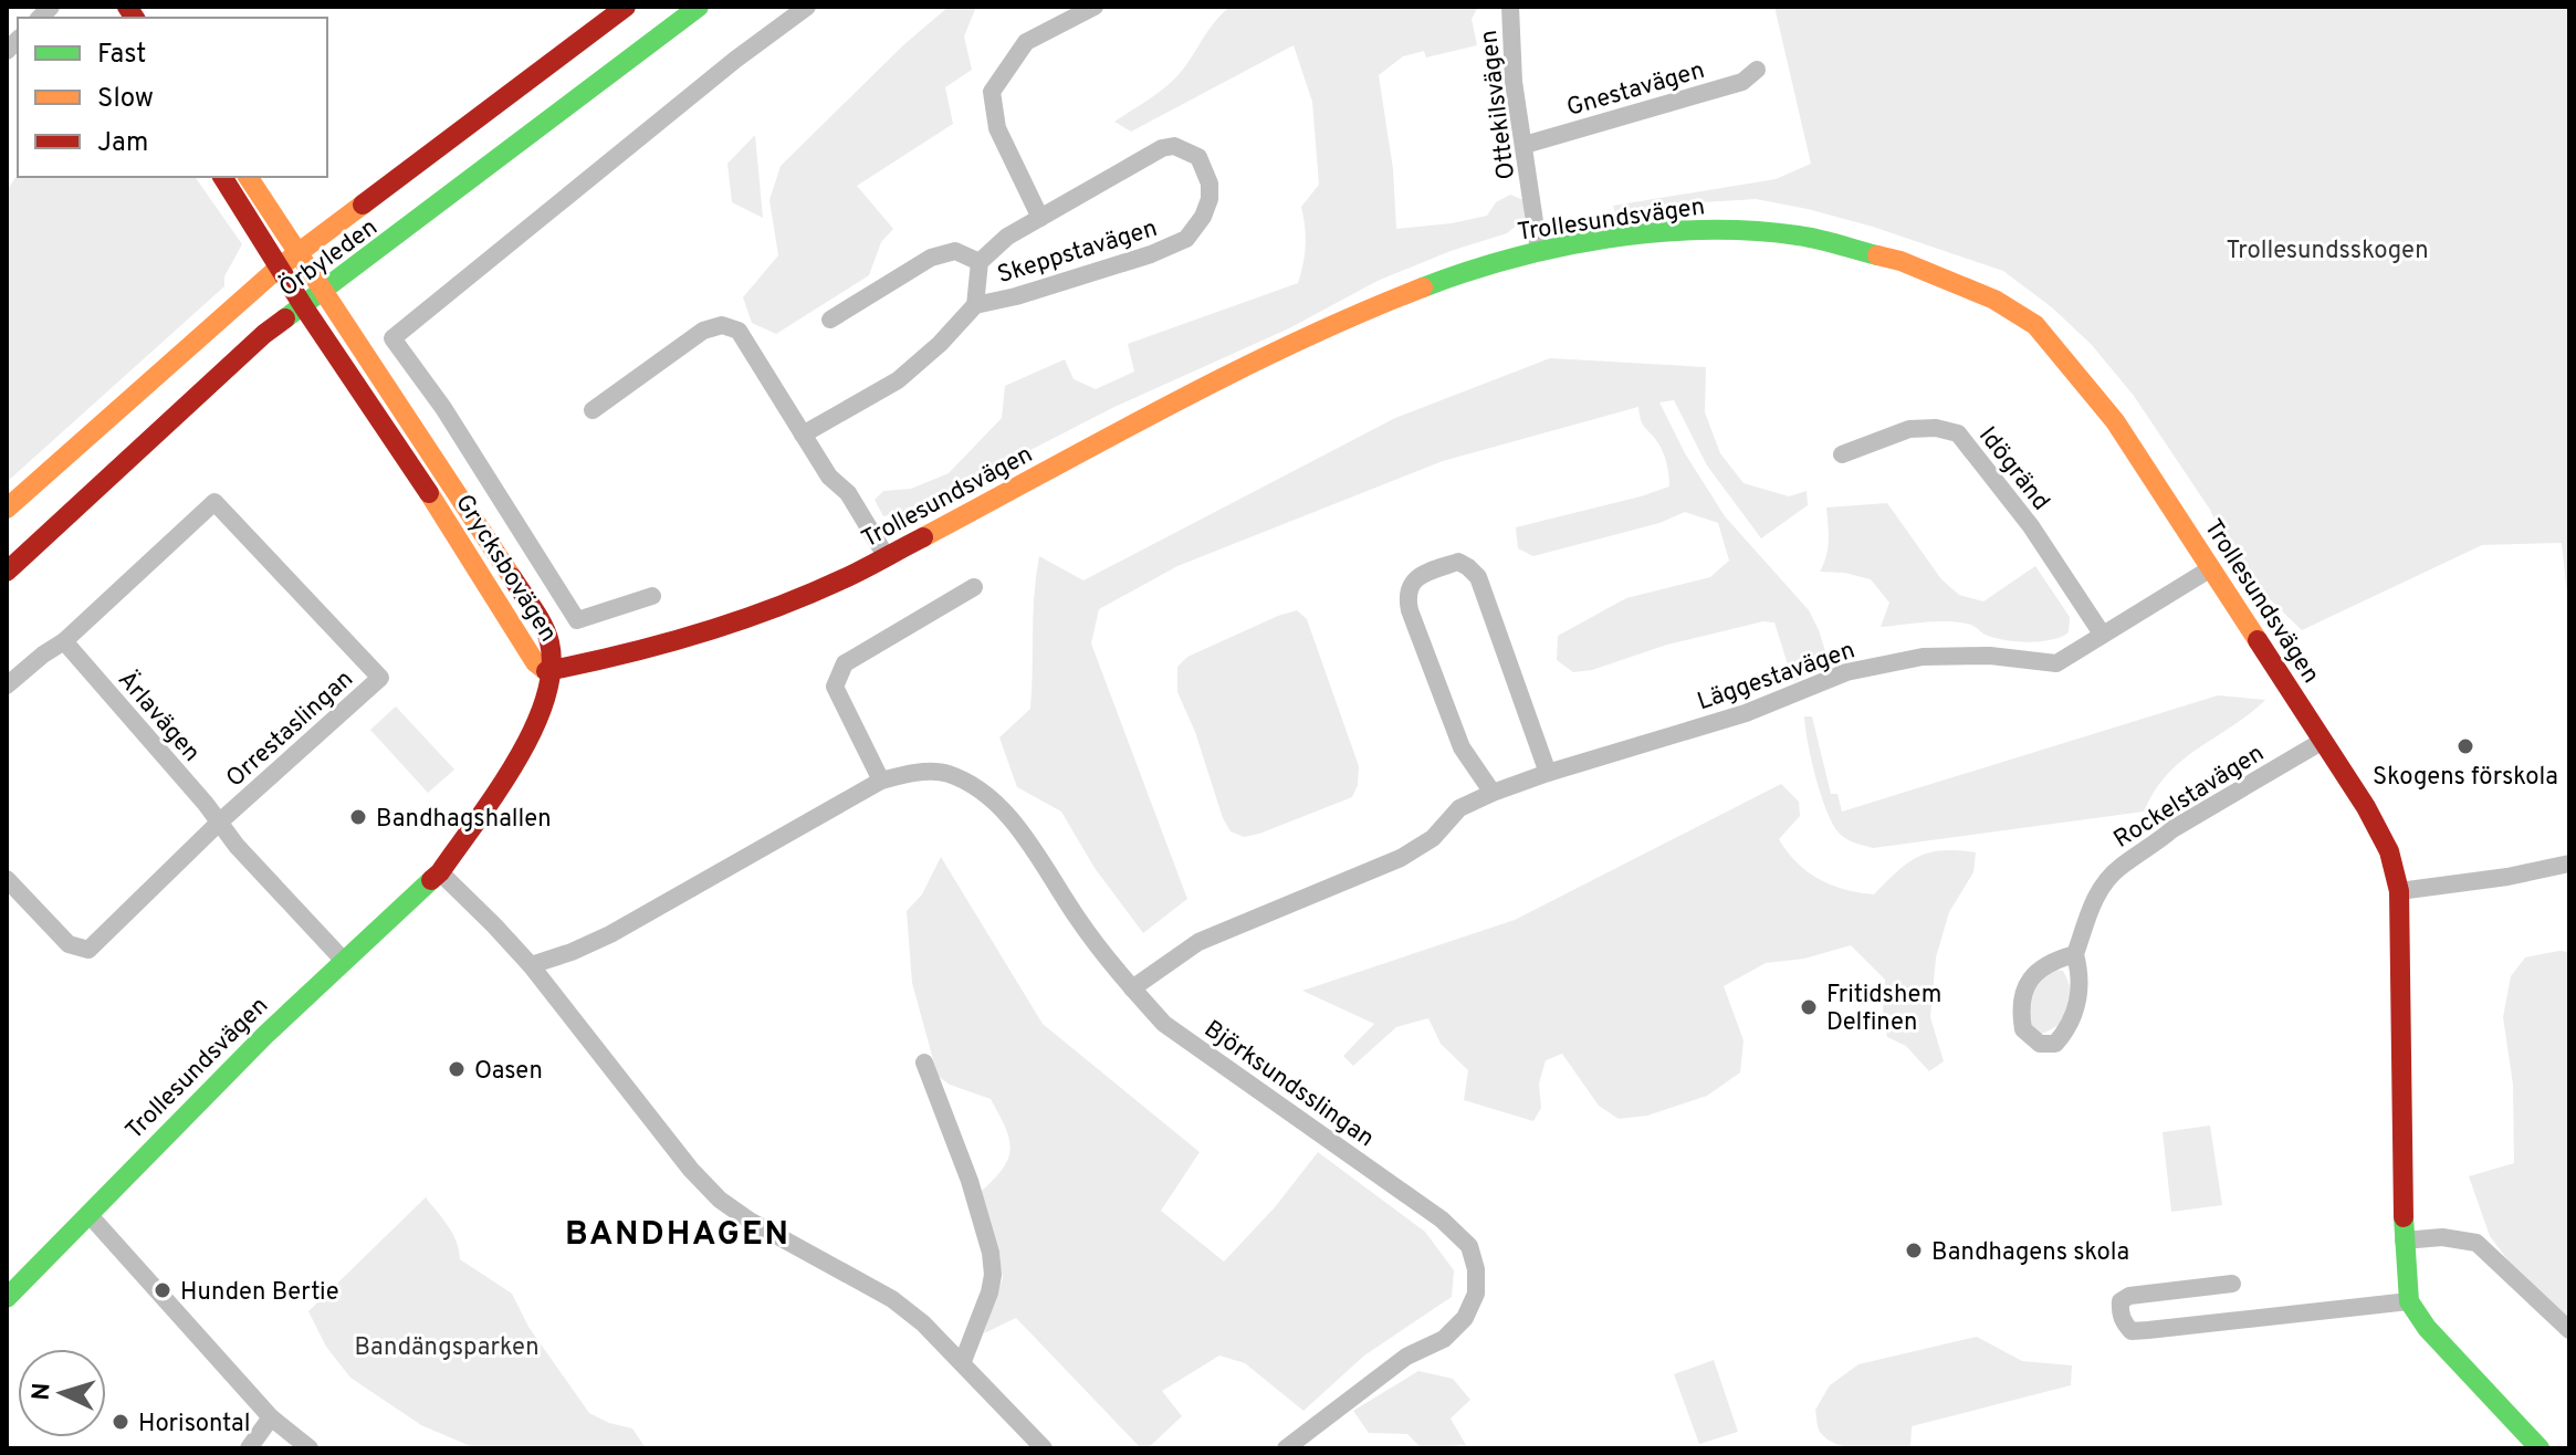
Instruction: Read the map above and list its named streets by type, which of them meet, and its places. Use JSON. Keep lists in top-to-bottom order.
{
  "streets": {
    "street": [
      "Gnestavägen",
      "Ottekilsvägen",
      "Trollesundsvägen",
      "Skeppstavägen",
      "Örbyleden",
      "Idögränd",
      "Grycksbovägen",
      "Läggestavägen",
      "Ärlavägen",
      "Orrestaslingan",
      "Rockelstavägen",
      "Björksundsslingan"
    ]
  },
  "crossings": [
    ["Gnestavägen", "Ottekilsvägen"],
    ["Ottekilsvägen", "Trollesundsvägen"],
    ["Trollesundsvägen", "Grycksbovägen"],
    ["Trollesundsvägen", "Läggestavägen"],
    ["Trollesundsvägen", "Rockelstavägen"],
    ["Örbyleden", "Grycksbovägen"],
    ["Idögränd", "Läggestavägen"],
    ["Läggestavägen", "Björksundsslingan"],
    ["Ärlavägen", "Orrestaslingan"]
  ],
  "districts": ["BANDHAGEN"],
  "parks": ["Trollesundsskogen", "Bandängsparken"],
  "places": [
    "Skogens förskola",
    "Bandhagshallen",
    "Fritidshem Delfinen",
    "Oasen",
    "Bandhagens skola",
    "Hunden Bertie",
    "Horisontal"
  ],
  "legend": ["Fast", "Slow", "Jam"],
  "north": "left"
}
